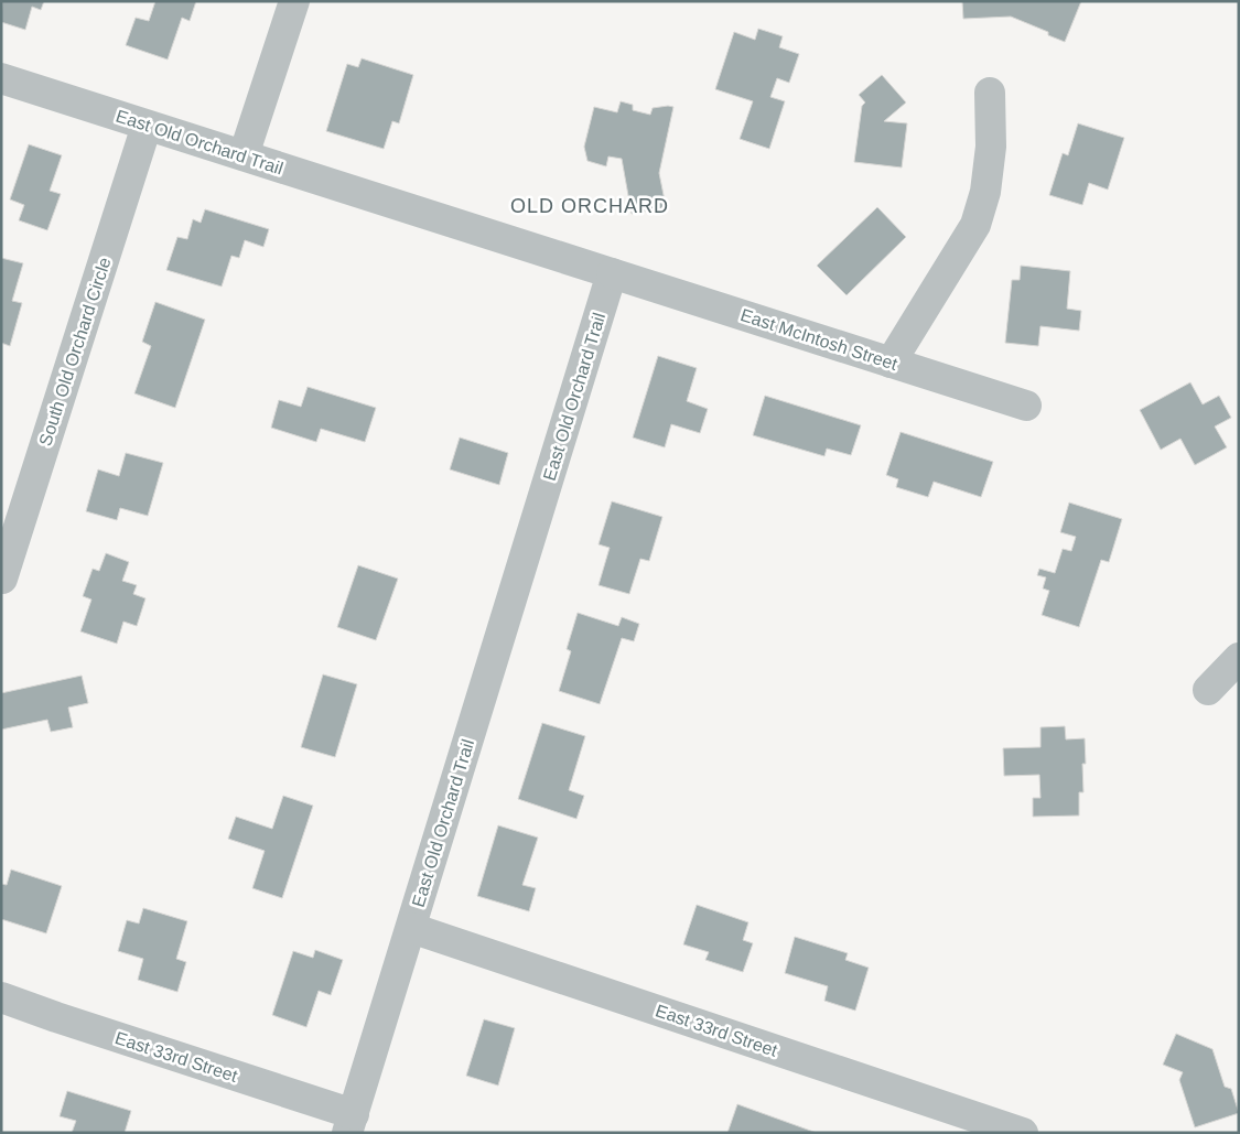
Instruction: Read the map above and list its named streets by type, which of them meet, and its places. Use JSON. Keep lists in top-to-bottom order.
{
  "streets": {
    "street": [
      "East Old Orchard Trail",
      "East McIntosh Street",
      "South Old Orchard Circle",
      "East 33rd Street"
    ]
  },
  "crossings": [
    ["East Old Orchard Trail", "East McIntosh Street"],
    ["East Old Orchard Trail", "South Old Orchard Circle"],
    ["East Old Orchard Trail", "East 33rd Street"]
  ],
  "districts": ["OLD ORCHARD"]
}
